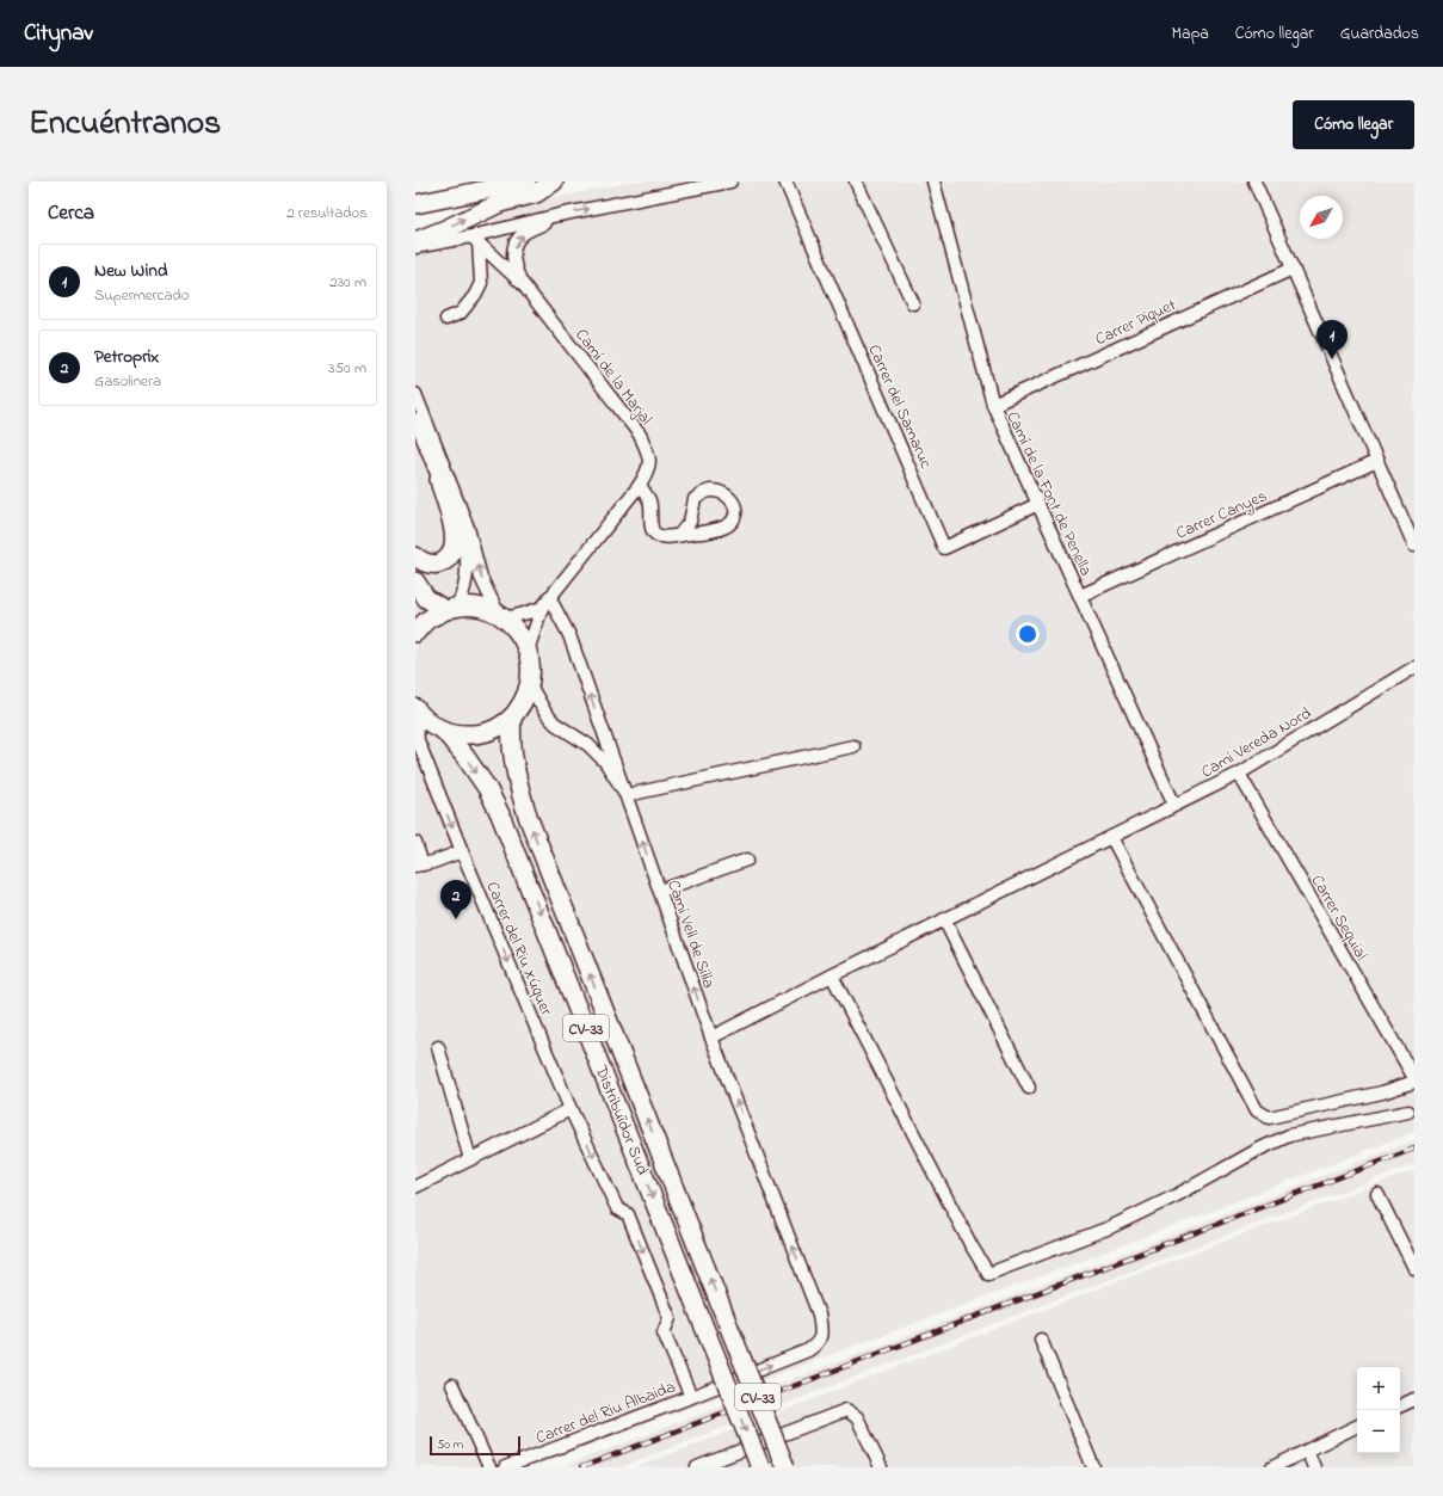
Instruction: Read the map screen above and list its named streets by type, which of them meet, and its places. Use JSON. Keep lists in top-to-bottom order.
{
  "streets": {
    "highway": ["CV-33", "Distribuïdor Sud"],
    "street": [
      "Carrer Piquet",
      "Camí de la Marjal",
      "Carrer del Samaruc",
      "Camí de la Font de Penella",
      "Carrer Canyes",
      "Camí Vereda Nord",
      "Carrer Sequial",
      "Camí Vell de Silla",
      "Carrer del Riu Xúquer",
      "Carrer del Riu Albaida"
    ]
  },
  "crossings": [
    ["Carrer Piquet", "Camí de la Font de Penella"],
    ["Camí de la Marjal", "Camí Vell de Silla"],
    ["Camí de la Marjal", "CV-33"],
    ["Carrer del Samaruc", "Camí de la Font de Penella"],
    ["Camí de la Font de Penella", "Carrer Canyes"],
    ["Camí de la Font de Penella", "Camí Vereda Nord"],
    ["Camí Vereda Nord", "Carrer Sequial"],
    ["Camí Vell de Silla", "Carrer del Riu Xúquer"],
    ["Camí Vell de Silla", "Carrer del Riu Albaida"],
    ["Carrer del Riu Xúquer", "CV-33"],
    ["Carrer del Riu Xúquer", "Carrer del Riu Albaida"],
    ["CV-33", "Distribuïdor Sud"]
  ],
  "one_way": ["Camí Vell de Silla", "Carrer del Riu Xúquer"],
  "scale_bar": "50 m",
  "north": "bottom left",
  "page": {
    "header": "Citynav",
    "nav": ["Mapa", "Cómo llegar", "Guardados"],
    "title": "Encuéntranos",
    "buttons": "Cómo llegar",
    "heading": ["Cerca", "2 resultados"],
    "list": [
      {
        "mark": "1",
        "name": "New Wind",
        "note": "Supermercado",
        "value": "230 m"
      },
      {
        "mark": "2",
        "name": "Petroprix",
        "note": "Gasolinera",
        "value": "350 m"
      }
    ],
    "pins": ["1", "2"],
    "map_buttons": ["+", "−"],
    "scale": "50 m"
  }
}
